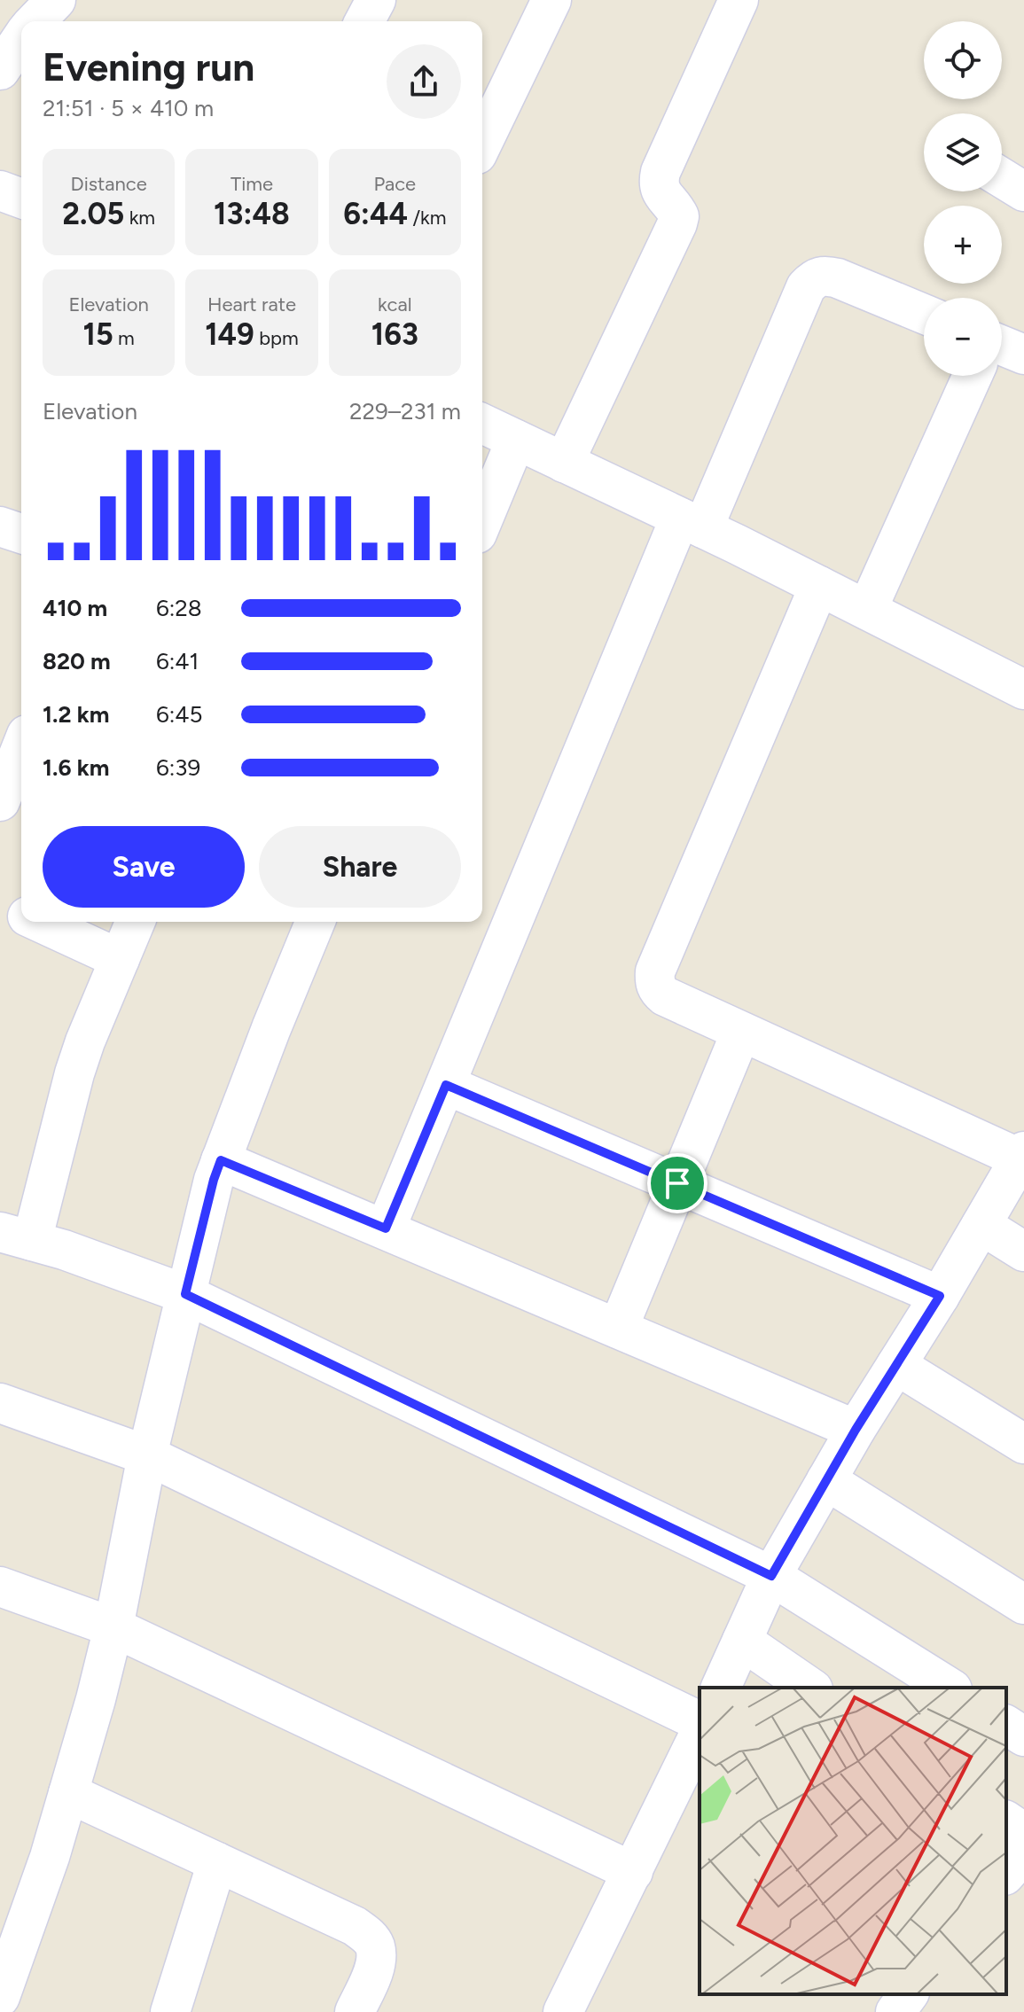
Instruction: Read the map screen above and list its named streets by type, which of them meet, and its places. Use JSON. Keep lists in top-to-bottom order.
{
  "page": {
    "map_buttons": ["+", "−"],
    "heading": ["Evening run", "21:51 · 5 × 410 m"],
    "stats": [
      ["Distance", "2.05 km"],
      ["Time", "13:48"],
      ["Pace", "6:44 /km"],
      ["Elevation", "15 m"],
      ["Heart rate", "149 bpm"],
      ["kcal", "163"]
    ],
    "chart": ["Elevation", "229–231 m"],
    "list": [
      {
        "name": "410 m",
        "note": "6:28"
      },
      {
        "name": "820 m",
        "note": "6:41"
      },
      {
        "name": "1.2 km",
        "note": "6:45"
      },
      {
        "name": "1.6 km",
        "note": "6:39"
      }
    ],
    "buttons": ["Save", "Share"]
  }
}
